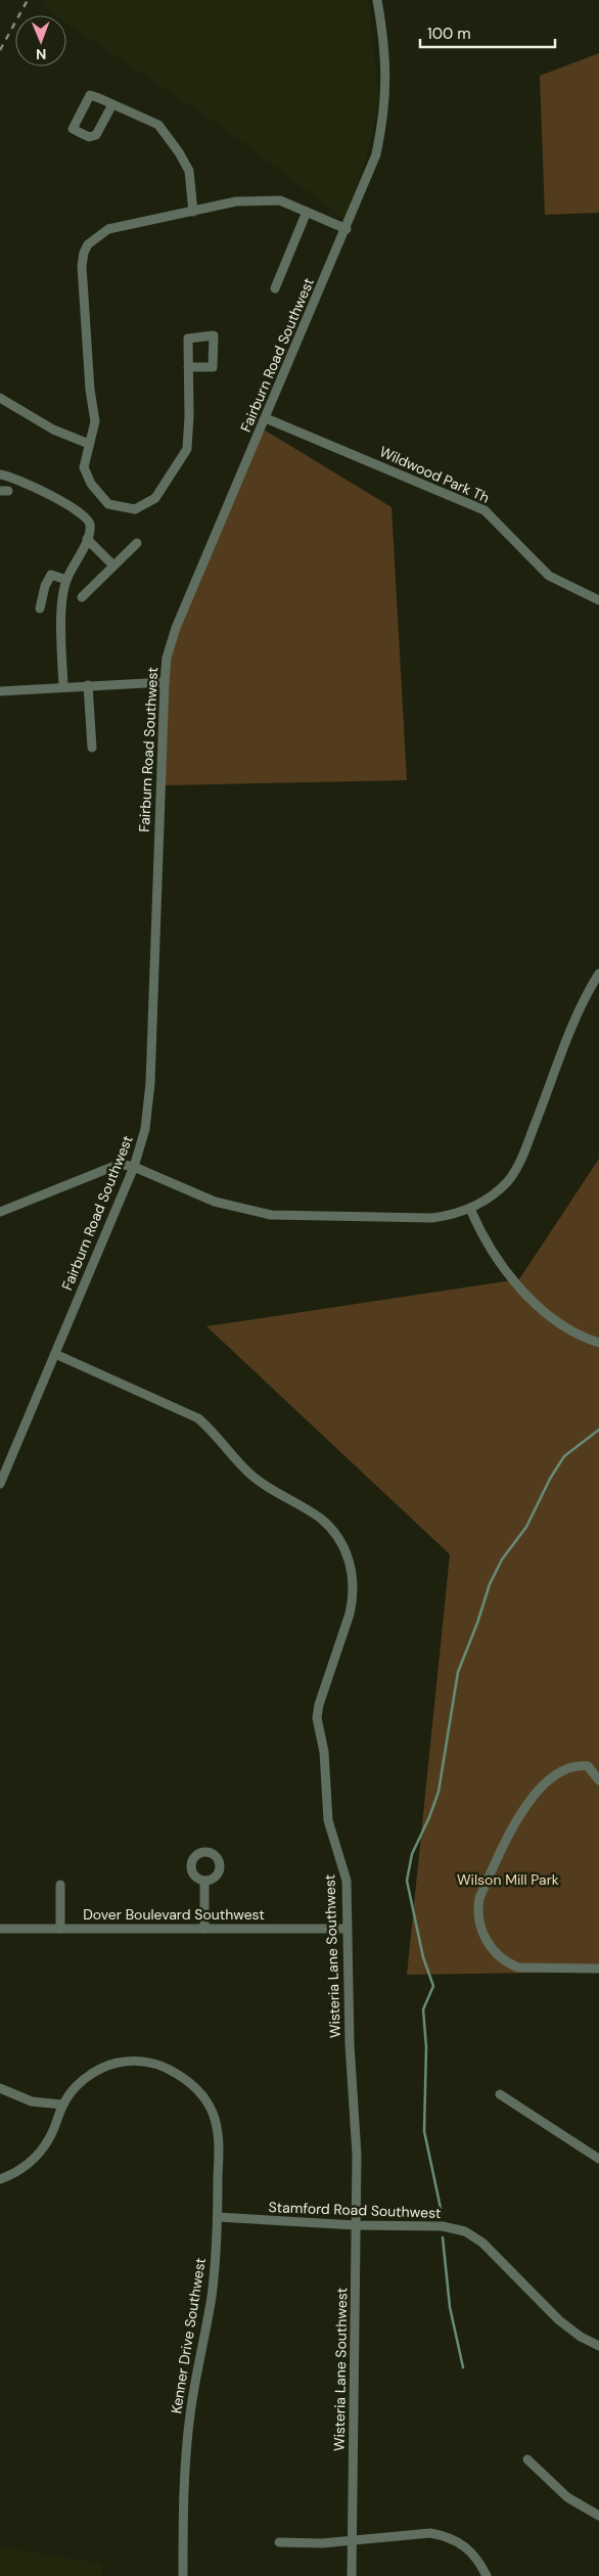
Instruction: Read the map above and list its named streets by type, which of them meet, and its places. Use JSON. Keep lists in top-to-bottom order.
{
  "streets": {
    "street": [
      "Fairburn Road Southwest",
      "Wildwood Park Th",
      "Dover Boulevard Southwest",
      "Wisteria Lane Southwest",
      "Stamford Road Southwest",
      "Kenner Drive Southwest"
    ]
  },
  "crossings": [
    ["Fairburn Road Southwest", "Wildwood Park Th"],
    ["Fairburn Road Southwest", "Wisteria Lane Southwest"],
    ["Dover Boulevard Southwest", "Wisteria Lane Southwest"],
    ["Wisteria Lane Southwest", "Stamford Road Southwest"],
    ["Stamford Road Southwest", "Kenner Drive Southwest"]
  ],
  "parks": ["Wilson Mill Park"],
  "scale_bar": "100 m",
  "north": "bottom"
}
